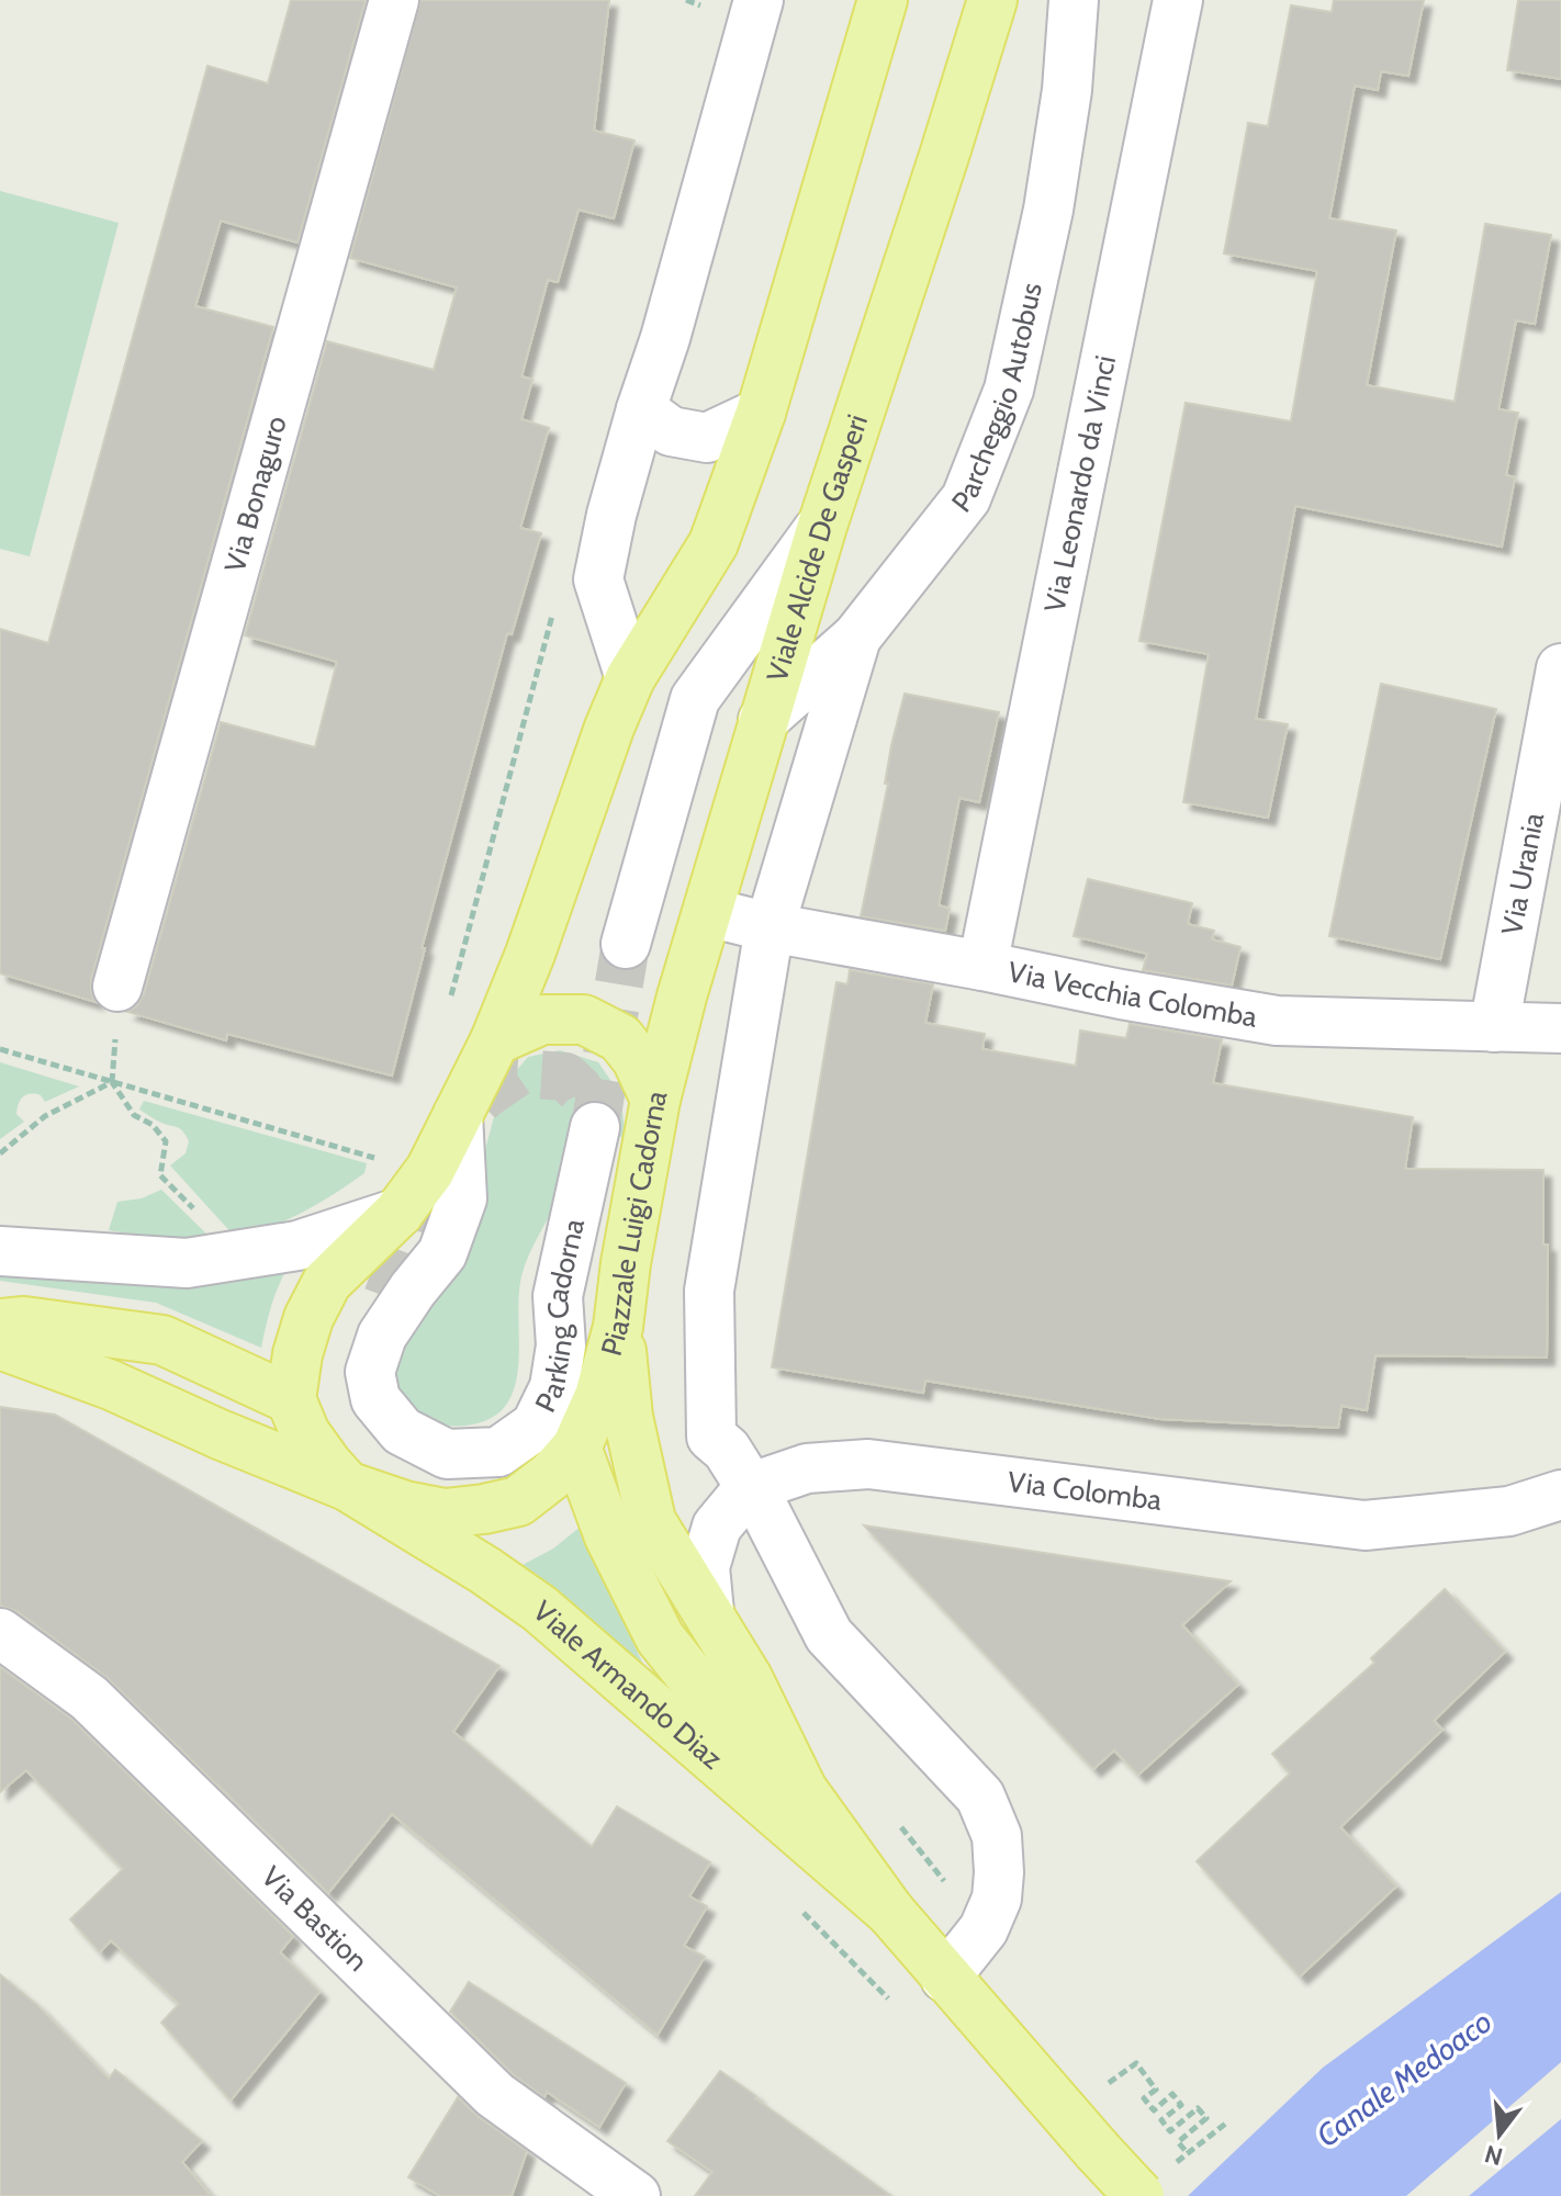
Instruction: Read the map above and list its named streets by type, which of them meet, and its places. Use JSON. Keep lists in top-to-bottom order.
{
  "streets": {
    "main road": ["Viale Alcide De Gasperi", "Piazzale Luigi Cadorna", "Viale Armando Diaz"],
    "street": [
      "Parcheggio Autobus",
      "Via Leonardo da Vinci",
      "Via Bonaguro",
      "Via Urania",
      "Via Vecchia Colomba",
      "Parking Cadorna",
      "Via Colomba",
      "Via Bastion"
    ]
  },
  "crossings": [
    ["Parcheggio Autobus", "Viale Alcide De Gasperi"],
    ["Via Leonardo da Vinci", "Via Vecchia Colomba"],
    ["Viale Alcide De Gasperi", "Via Vecchia Colomba"],
    ["Viale Alcide De Gasperi", "Piazzale Luigi Cadorna"],
    ["Via Urania", "Via Vecchia Colomba"],
    ["Piazzale Luigi Cadorna", "Viale Armando Diaz"]
  ],
  "water": ["Canale Medoaco"],
  "north": "bottom"
}
